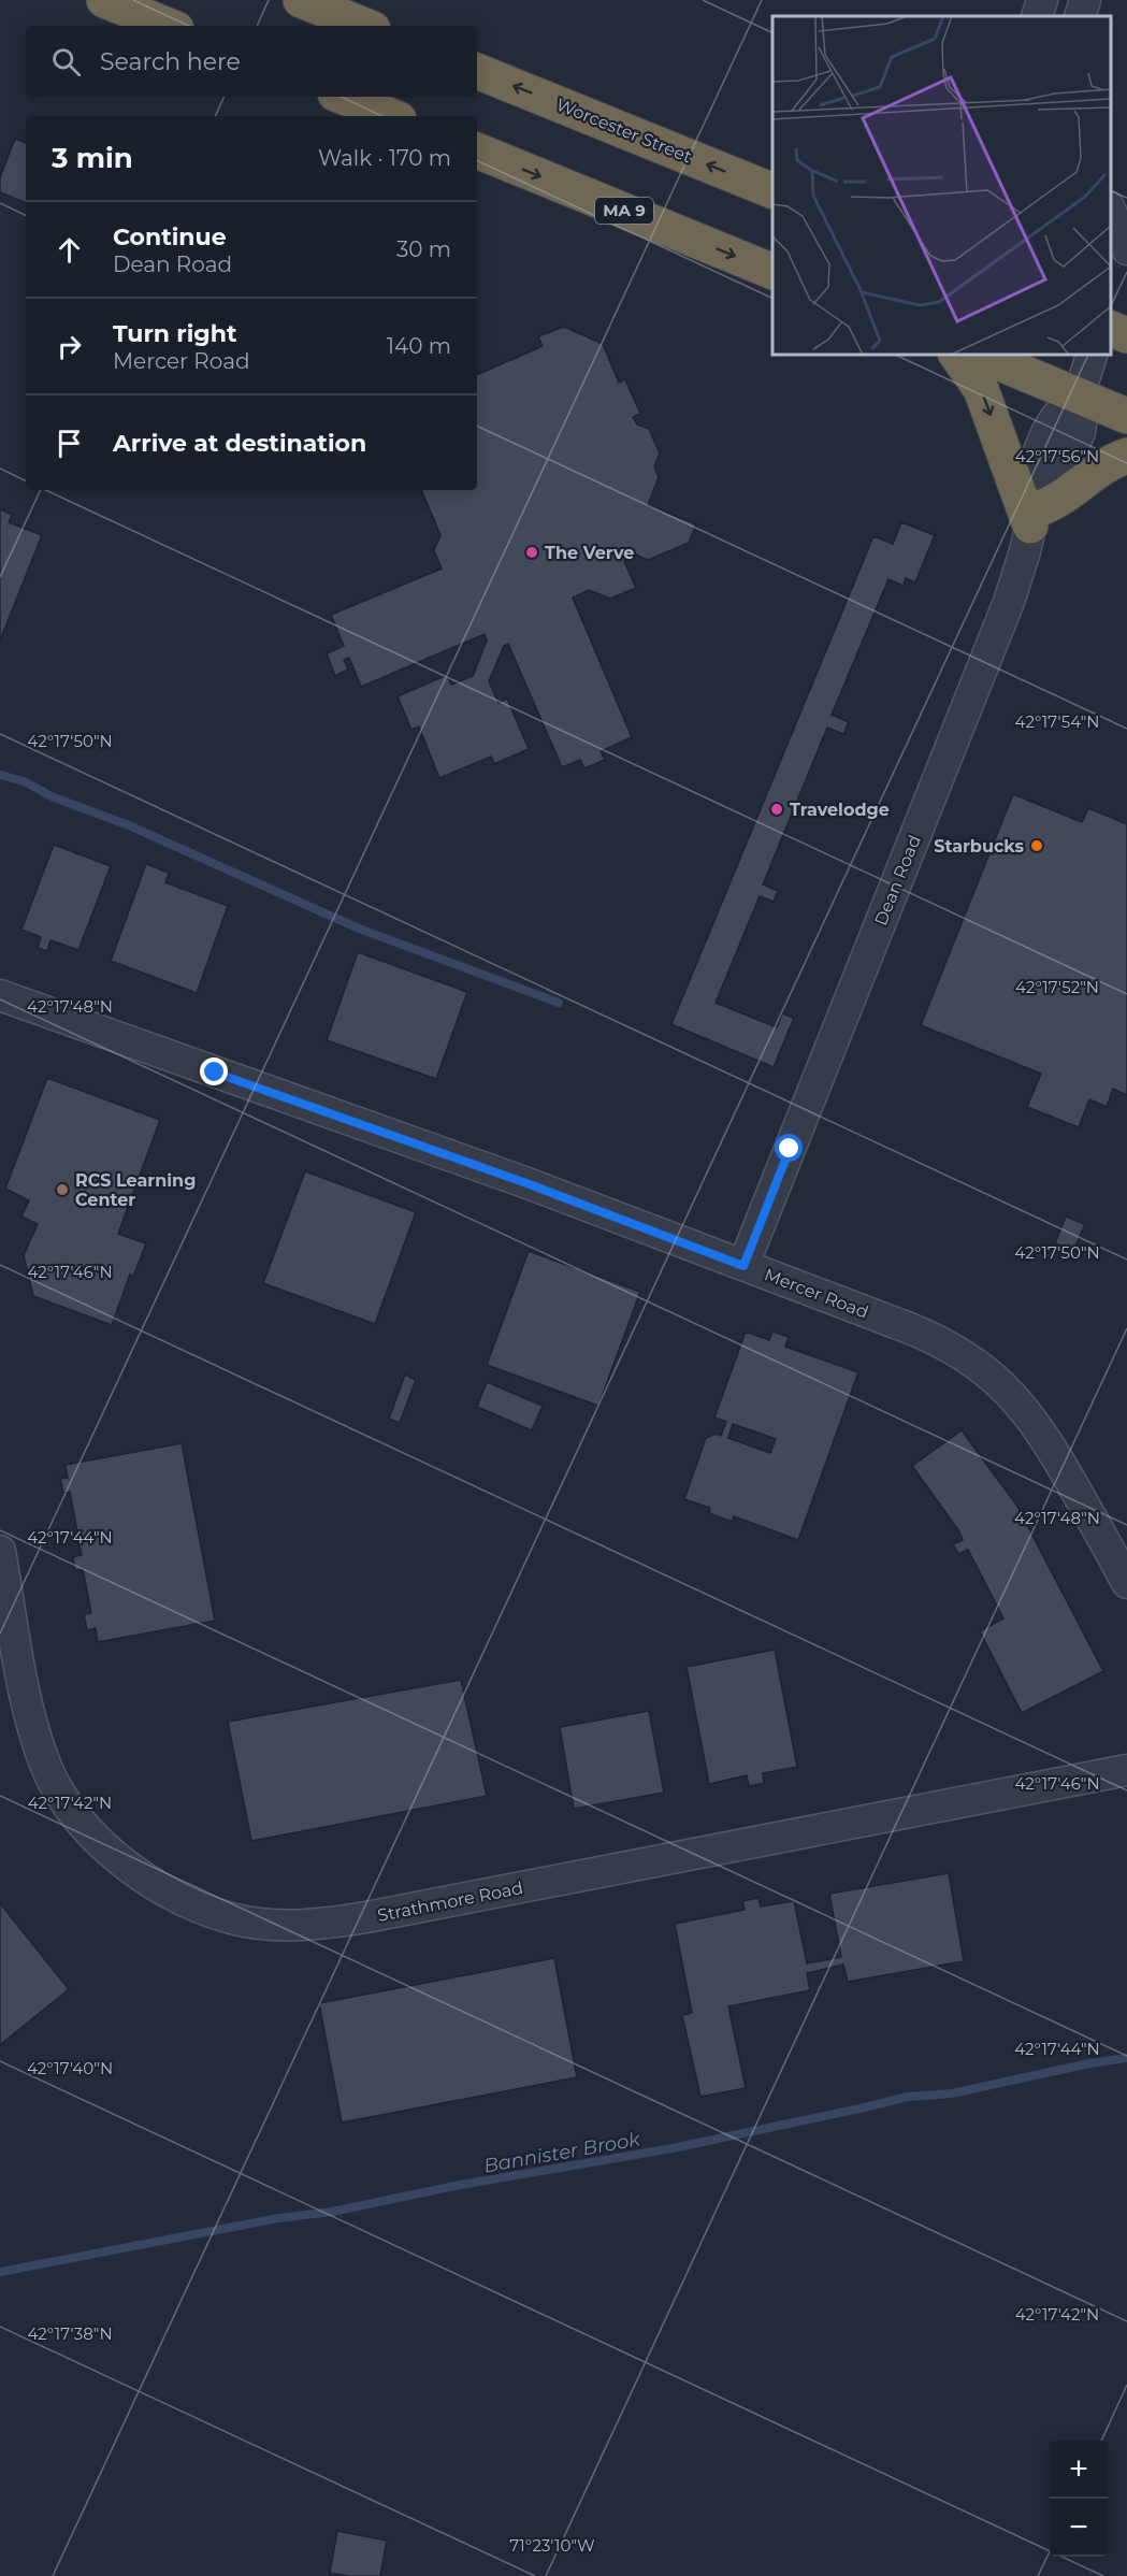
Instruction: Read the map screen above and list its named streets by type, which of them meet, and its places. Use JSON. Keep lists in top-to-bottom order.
{
  "streets": {
    "highway": ["Worcester Street", "MA 9"],
    "street": ["Dean Road", "Mercer Road", "Strathmore Road"]
  },
  "crossings": [
    ["Dean Road", "Mercer Road"]
  ],
  "water": ["Bannister Brook"],
  "places": [
    "The Verve",
    "Travelodge",
    "Starbucks",
    "RCS Learning Center"
  ],
  "page": {
    "search": "Search here",
    "heading": ["3 min", "Walk · 170 m"],
    "list": [
      ["Continue", "Dean Road", "30 m"],
      ["Turn right", "Mercer Road", "140 m"],
      "Arrive at destination"
    ],
    "map_buttons": ["+", "−"]
  },
  "coordinates": [
    "42°17'56\"N",
    "42°17'54\"N",
    "42°17'50\"N",
    "42°17'52\"N",
    "42°17'48\"N",
    "42°17'46\"N",
    "42°17'44\"N",
    "42°17'42\"N",
    "42°17'40\"N",
    "42°17'38\"N",
    "71°23'10\"W"
  ]
}
